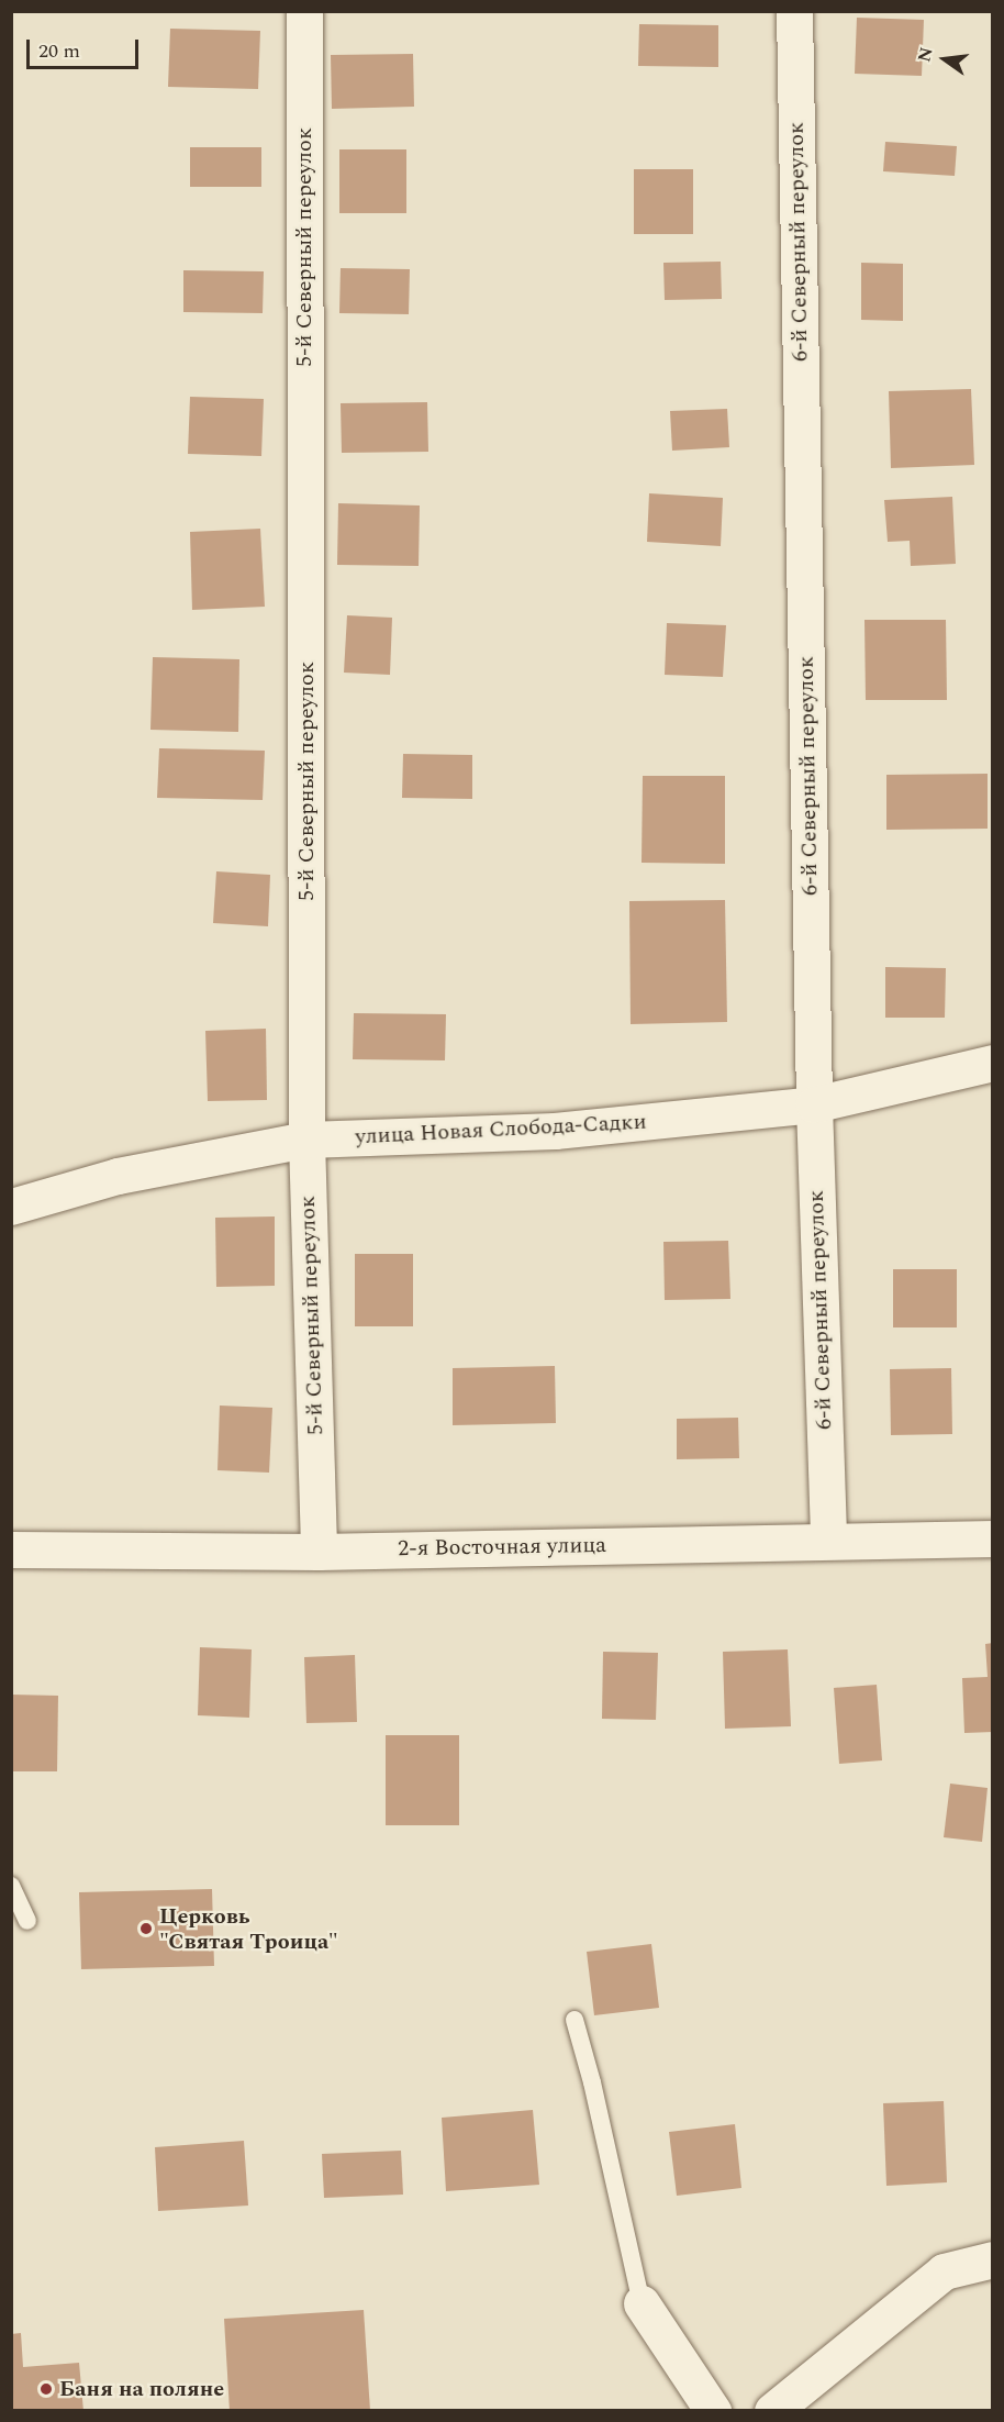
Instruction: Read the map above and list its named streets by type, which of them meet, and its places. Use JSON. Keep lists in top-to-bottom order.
{
  "streets": {
    "street": [
      "6-й Северный переулок",
      "5-й Северный переулок",
      "улица Новая Слобода-Садки",
      "2-я Восточная улица"
    ]
  },
  "crossings": [
    ["6-й Северный переулок", "улица Новая Слобода-Садки"],
    ["6-й Северный переулок", "2-я Восточная улица"],
    ["5-й Северный переулок", "улица Новая Слобода-Садки"],
    ["5-й Северный переулок", "2-я Восточная улица"]
  ],
  "places": ["Церковь \"Святая Троица\"", "Баня на поляне"],
  "scale_bar": "20 m",
  "north": "left"
}
